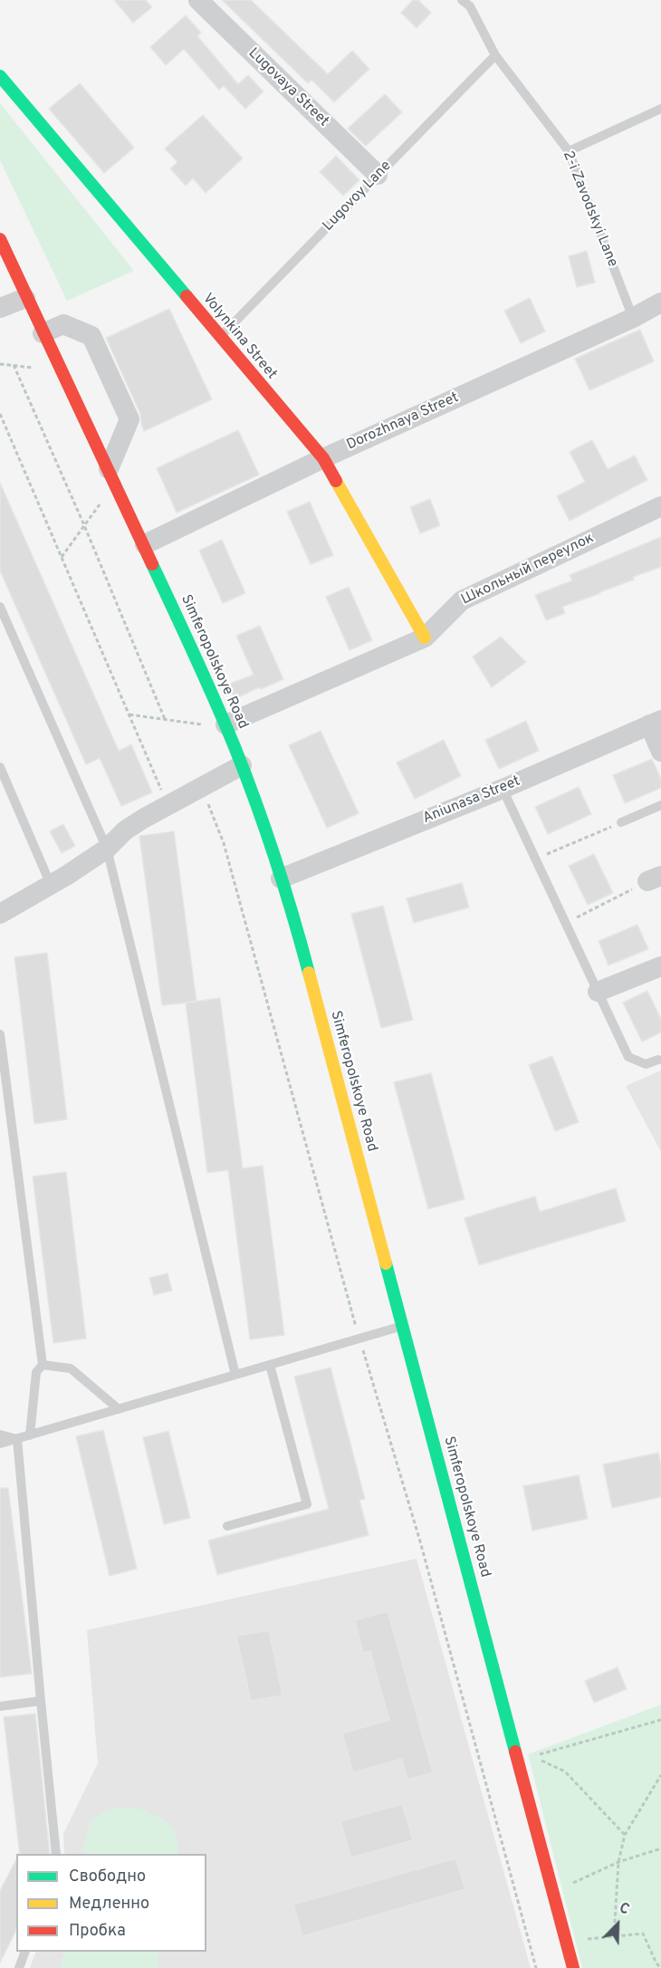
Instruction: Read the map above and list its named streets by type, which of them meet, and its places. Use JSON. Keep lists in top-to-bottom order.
{
  "streets": {
    "main road": ["Volynkina Street", "Simferopolskoye Road"],
    "street": [
      "Lugovaya Street",
      "Dorozhnaya Street",
      "Школьный переулок",
      "Aniunasa Street"
    ],
    "lane": ["Lugovoy Lane", "2-i Zavodskyi Lane"]
  },
  "crossings": [
    ["Lugovaya Street", "Lugovoy Lane"],
    ["Lugovoy Lane", "2-i Zavodskyi Lane"],
    ["Lugovoy Lane", "Volynkina Street"],
    ["2-i Zavodskyi Lane", "Dorozhnaya Street"],
    ["Volynkina Street", "Dorozhnaya Street"],
    ["Volynkina Street", "Школьный переулок"],
    ["Dorozhnaya Street", "Simferopolskoye Road"],
    ["Школьный переулок", "Simferopolskoye Road"],
    ["Simferopolskoye Road", "Aniunasa Street"]
  ],
  "legend": ["Свободно", "Медленно", "Пробка"],
  "north": "top right"
}
